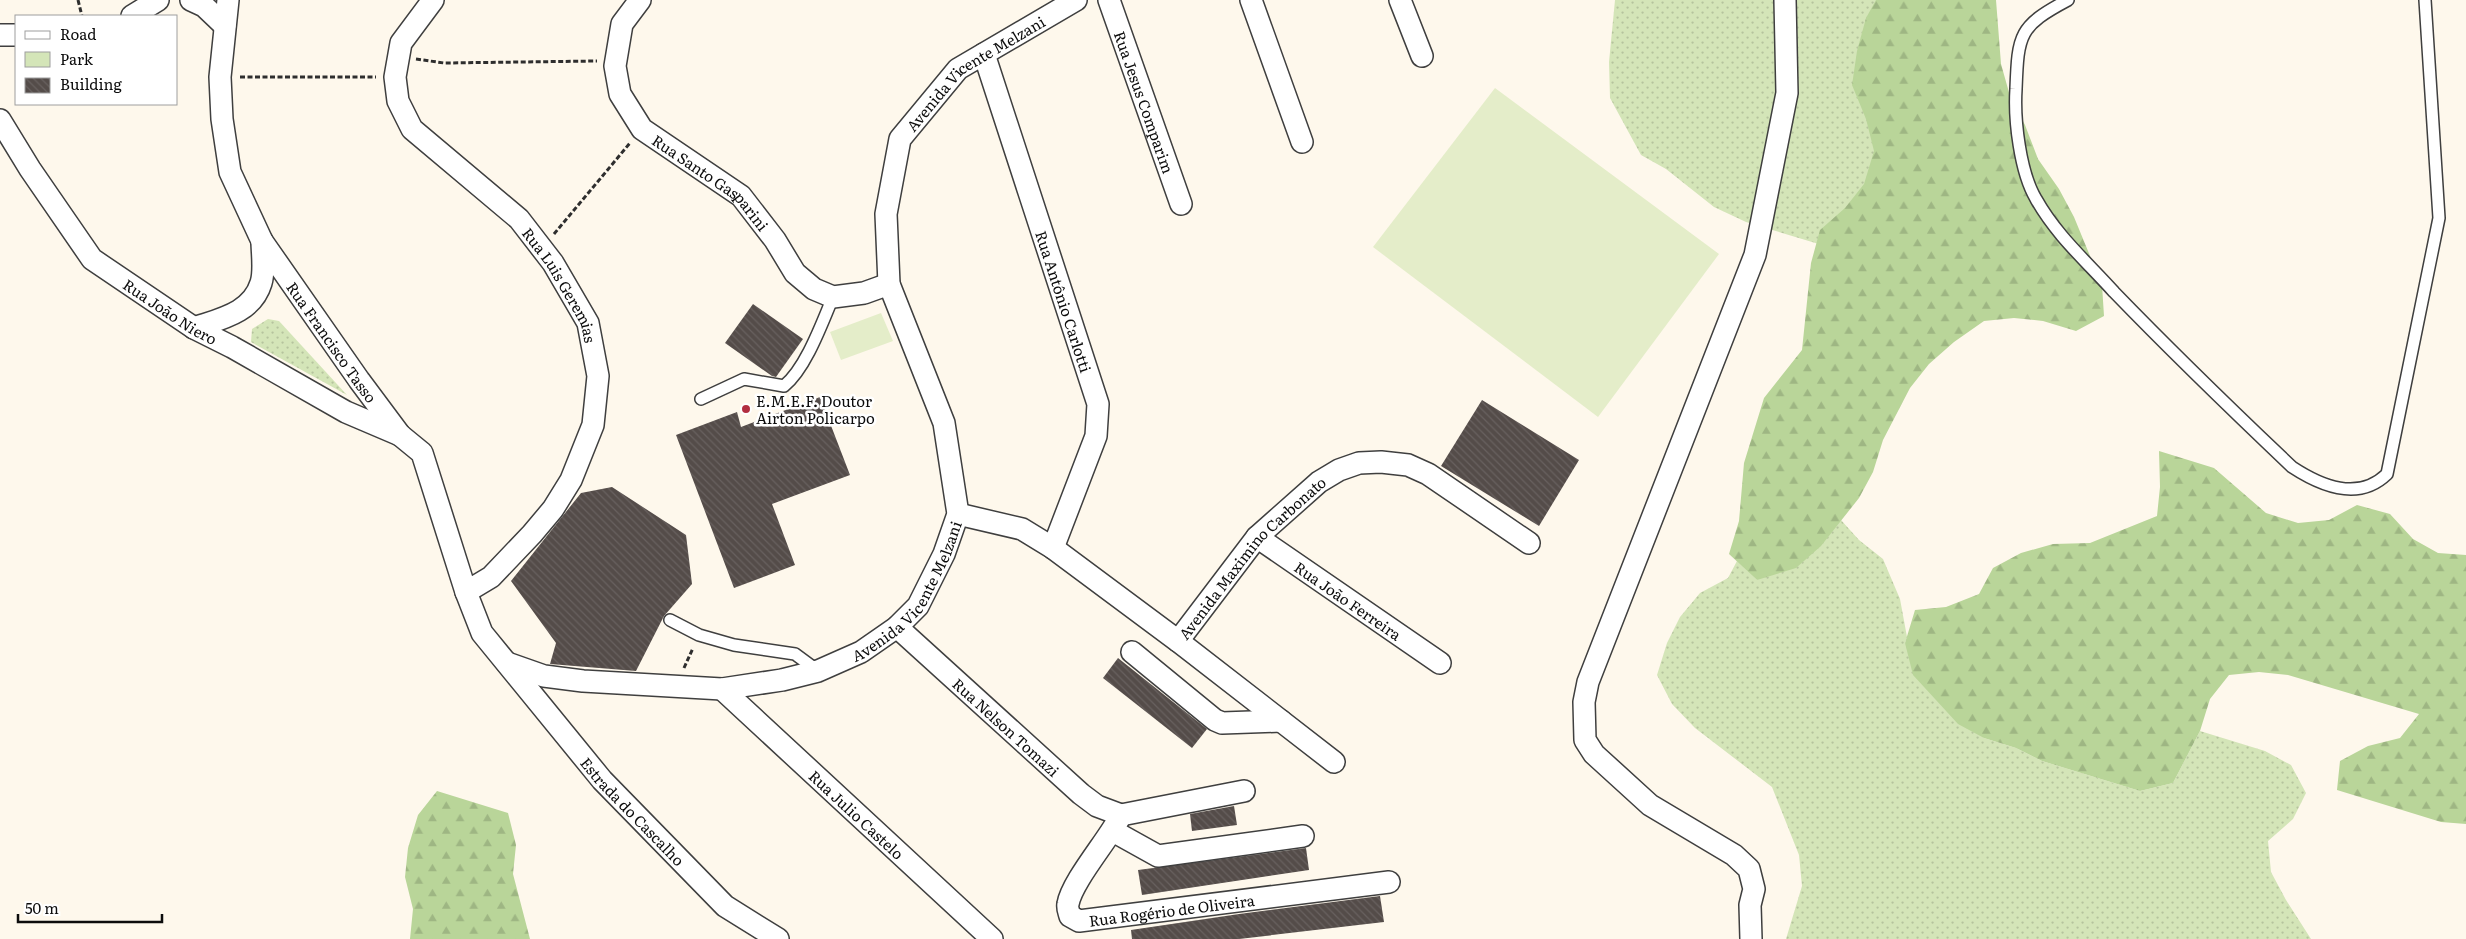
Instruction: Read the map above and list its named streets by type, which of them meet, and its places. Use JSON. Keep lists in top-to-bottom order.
{
  "streets": {
    "street": [
      "Avenida Vicente Melzani",
      "Rua Jesus Comparim",
      "Rua Santo Gasparini",
      "Rua Luis Geremias",
      "Rua Antônio Carlotti",
      "Rua João Niero",
      "Rua Francisco Tasso",
      "Avenida Maximino Carbonato",
      "Rua João Ferreira",
      "Rua Nelson Tomazi",
      "Estrada do Cascalho",
      "Rua Julio Castelo",
      "Rua Rogério de Oliveira"
    ]
  },
  "crossings": [
    ["Avenida Vicente Melzani", "Rua Antônio Carlotti"],
    ["Avenida Vicente Melzani", "Rua Francisco Tasso"],
    ["Avenida Vicente Melzani", "Avenida Maximino Carbonato"],
    ["Avenida Vicente Melzani", "Rua Nelson Tomazi"],
    ["Avenida Vicente Melzani", "Estrada do Cascalho"],
    ["Avenida Vicente Melzani", "Rua Julio Castelo"],
    ["Rua Luis Geremias", "Rua Francisco Tasso"],
    ["Rua Antônio Carlotti", "Avenida Maximino Carbonato"],
    ["Rua João Niero", "Rua Francisco Tasso"],
    ["Rua Francisco Tasso", "Estrada do Cascalho"],
    ["Avenida Maximino Carbonato", "Rua João Ferreira"],
    ["Rua Nelson Tomazi", "Rua Rogério de Oliveira"]
  ],
  "places": ["E.M.E.F. Doutor Airton Policarpo"],
  "legend": ["Road", "Park", "Building"],
  "scale_bar": "50 m"
}
